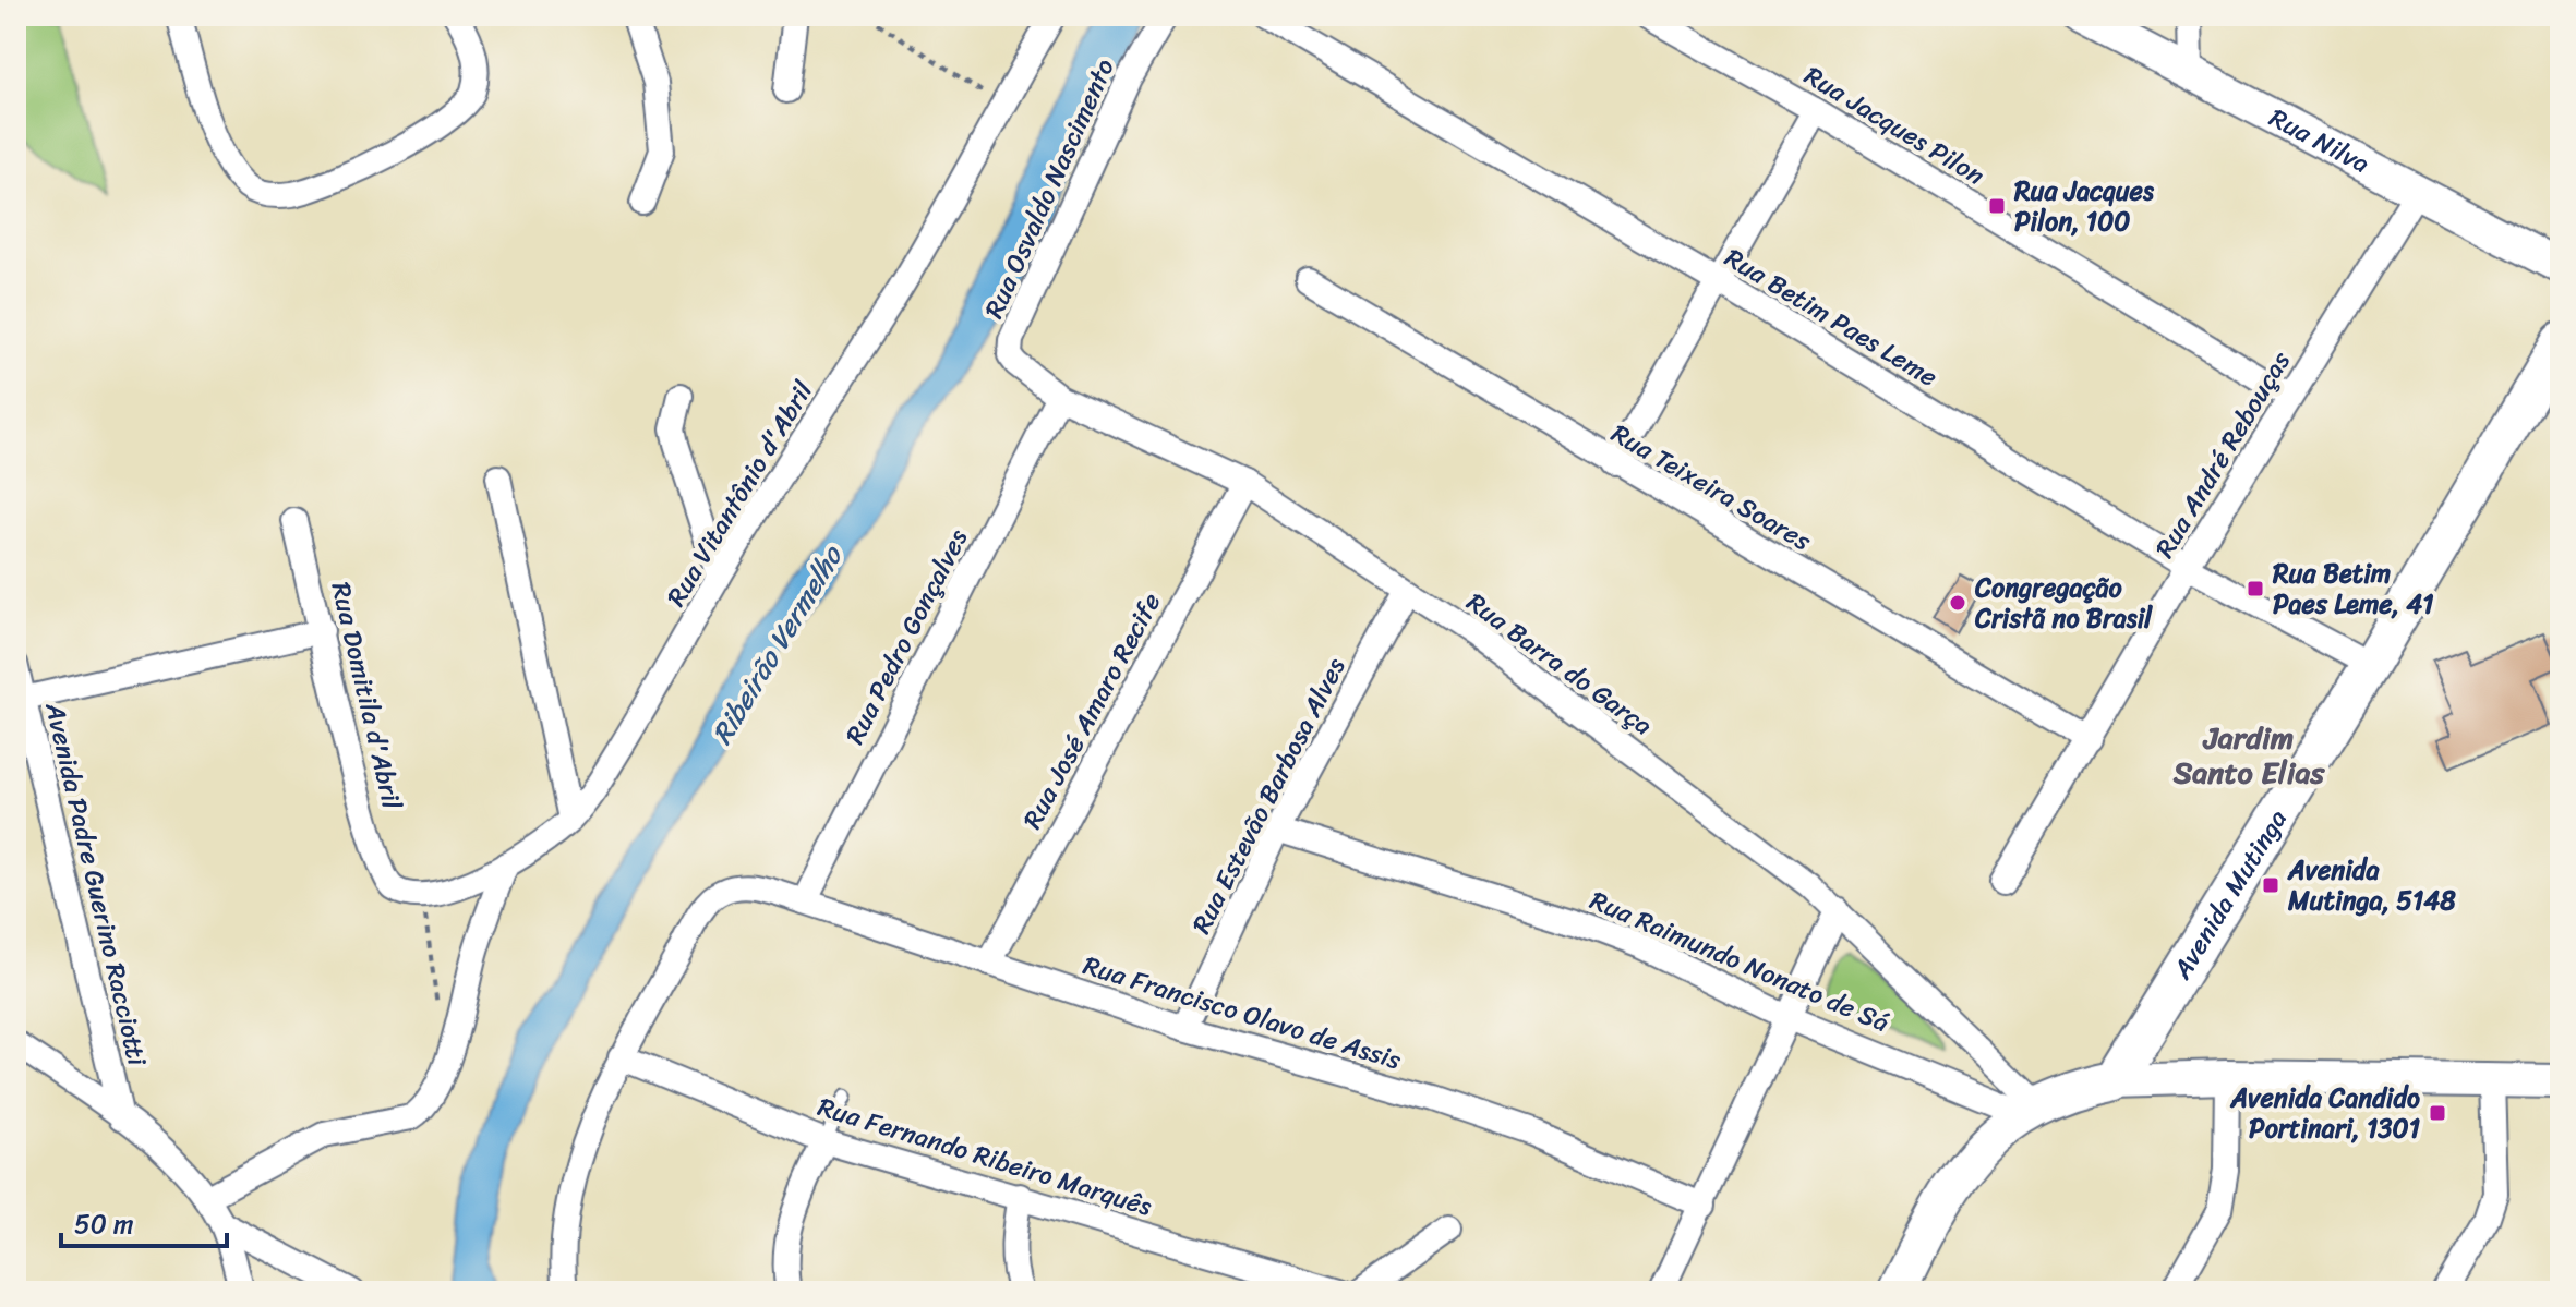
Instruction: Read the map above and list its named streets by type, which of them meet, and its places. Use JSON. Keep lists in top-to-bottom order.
{
  "streets": {
    "main road": ["Avenida Mutinga"],
    "street": [
      "Rua Jacques Pilon",
      "Rua Nilva",
      "Rua Osvaldo Nascimento",
      "Rua Betim Paes Leme",
      "Rua André Rebouças",
      "Rua Teixeira Soares",
      "Rua Vitantônio d'Abril",
      "Rua Pedro Gonçalves",
      "Rua Barra do Garça",
      "Rua Domitila d'Abril",
      "Rua José Amaro Recife",
      "Rua Estevão Barbosa Alves",
      "Avenida Padre Guerino Racciotti",
      "Rua Raimundo Nonato de Sá",
      "Rua Francisco Olavo de Assis",
      "Rua Fernando Ribeiro Marquês"
    ]
  },
  "crossings": [
    ["Rua Jacques Pilon", "Rua André Rebouças"],
    ["Rua Nilva", "Rua André Rebouças"],
    ["Rua Osvaldo Nascimento", "Rua Barra do Garça"],
    ["Rua Betim Paes Leme", "Rua André Rebouças"],
    ["Rua Betim Paes Leme", "Avenida Mutinga"],
    ["Rua André Rebouças", "Rua Teixeira Soares"],
    ["Rua Vitantônio d'Abril", "Rua Domitila d'Abril"],
    ["Rua Pedro Gonçalves", "Rua Barra do Garça"],
    ["Rua Pedro Gonçalves", "Rua Francisco Olavo de Assis"],
    ["Rua Barra do Garça", "Rua José Amaro Recife"],
    ["Rua Barra do Garça", "Rua Estevão Barbosa Alves"],
    ["Rua Barra do Garça", "Rua Raimundo Nonato de Sá"],
    ["Rua José Amaro Recife", "Rua Francisco Olavo de Assis"],
    ["Rua Estevão Barbosa Alves", "Rua Raimundo Nonato de Sá"],
    ["Rua Estevão Barbosa Alves", "Rua Francisco Olavo de Assis"],
    ["Rua Francisco Olavo de Assis", "Rua Fernando Ribeiro Marquês"]
  ],
  "districts": ["Jardim Santo Elias"],
  "water": ["Ribeirão Vermelho"],
  "places": {
    "transit": [
      "Rua Jacques Pilon, 100",
      "Rua Betim Paes Leme, 41",
      "Avenida Mutinga, 5148",
      "Avenida Candido Portinari, 1301"
    ],
    "other": ["Congregação Cristã no Brasil"]
  },
  "scale_bar": "50 m"
}
